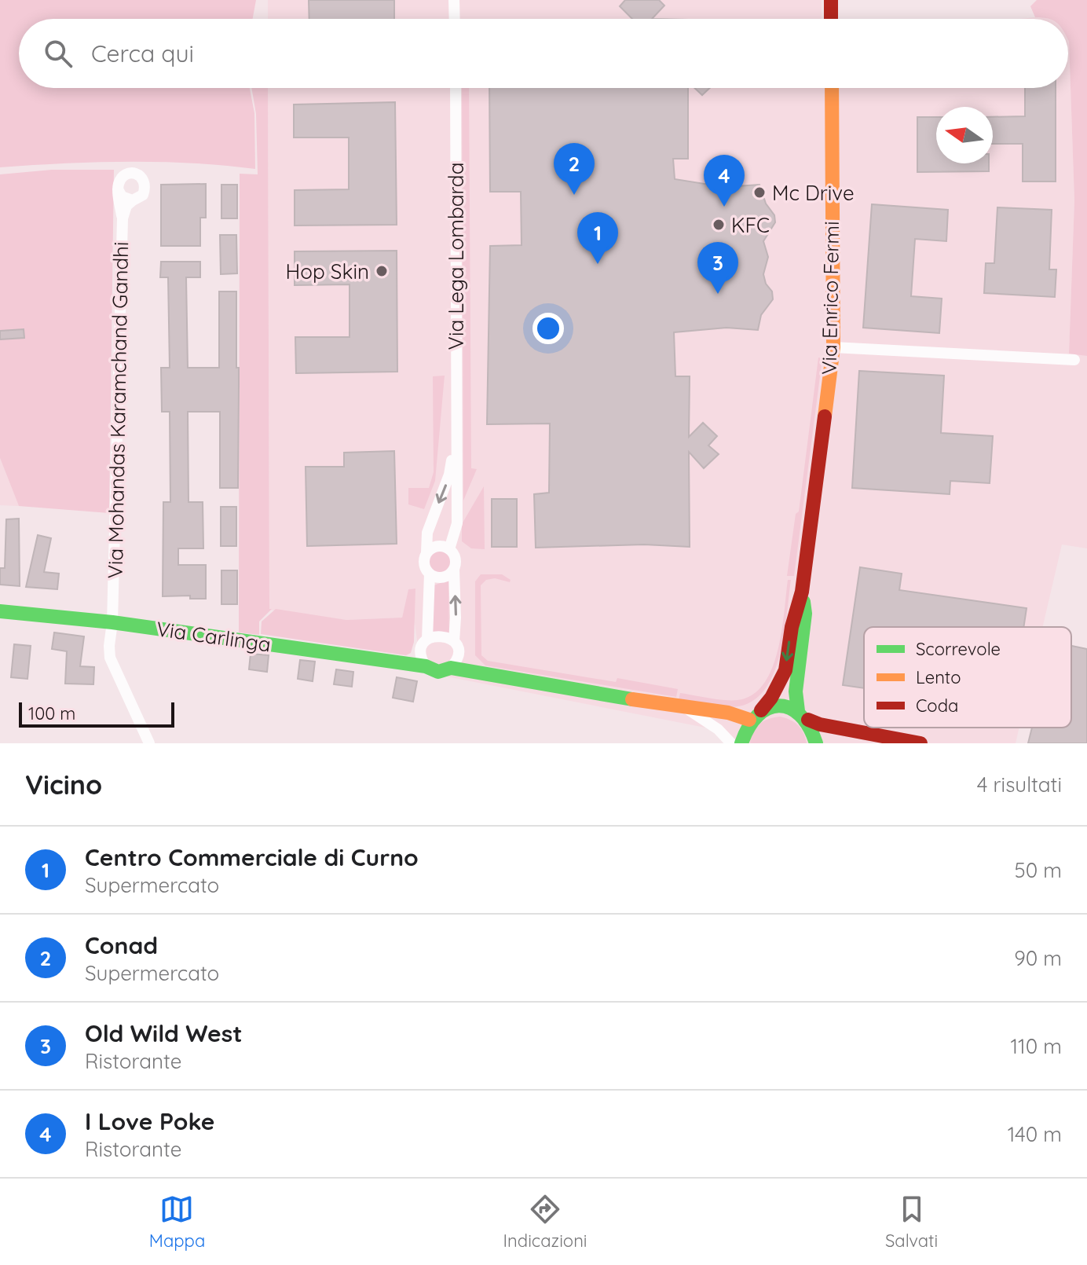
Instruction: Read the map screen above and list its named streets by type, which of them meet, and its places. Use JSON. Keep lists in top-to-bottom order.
{
  "streets": {
    "street": [
      "Via Lega Lombarda",
      "Via Enrico Fermi",
      "Via Mohandas Karamchand Gandhi",
      "Via Carlinga"
    ]
  },
  "crossings": [
    ["Via Lega Lombarda", "Via Carlinga"],
    ["Via Mohandas Karamchand Gandhi", "Via Carlinga"]
  ],
  "places": ["Mc Drive", "KFC", "Hop Skin"],
  "legend": ["Scorrevole", "Lento", "Coda"],
  "scale_bar": "100 m",
  "north": "left",
  "page": {
    "search": "Cerca qui",
    "pins": [
      "2",
      "4",
      "1",
      "3"
    ],
    "scale": "100 m",
    "heading": ["Vicino", "4 risultati"],
    "list": [
      {
        "mark": "1",
        "name": "Centro Commerciale di Curno",
        "note": "Supermercato",
        "value": "50 m"
      },
      {
        "mark": "2",
        "name": "Conad",
        "note": "Supermercato",
        "value": "90 m"
      },
      {
        "mark": "3",
        "name": "Old Wild West",
        "note": "Ristorante",
        "value": "110 m"
      },
      {
        "mark": "4",
        "name": "I Love Poke",
        "note": "Ristorante",
        "value": "140 m"
      }
    ],
    "nav": ["Mappa", "Indicazioni", "Salvati"]
  }
}
